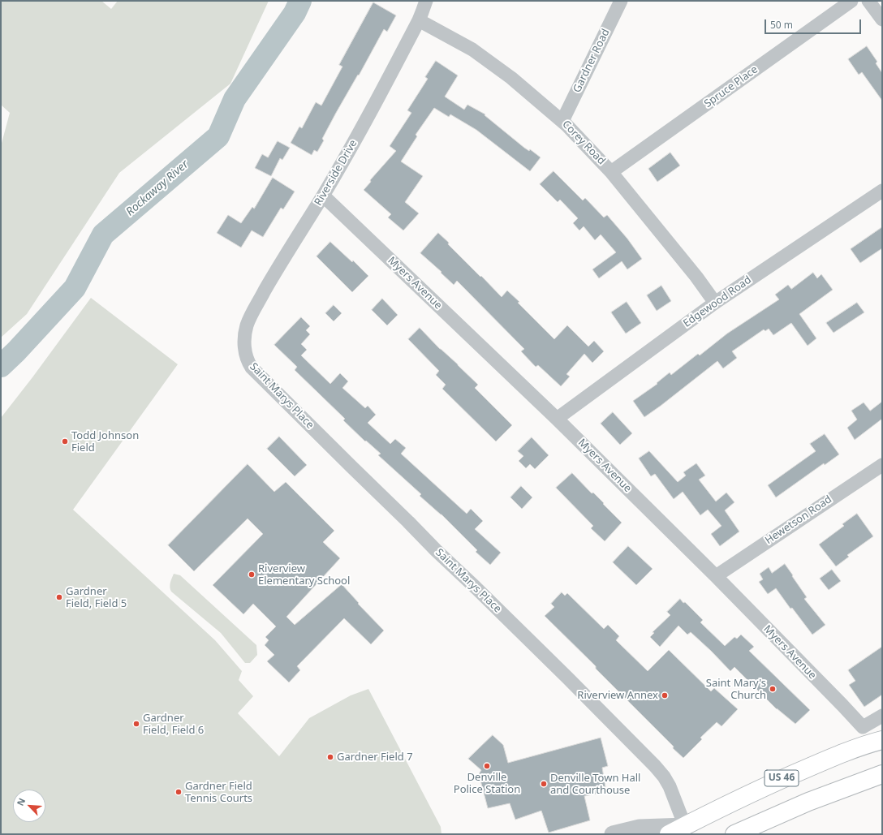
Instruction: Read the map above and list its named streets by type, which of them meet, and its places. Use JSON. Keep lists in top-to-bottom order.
{
  "streets": {
    "highway": ["US 46"],
    "street": [
      "Gardner Road",
      "Spruce Place",
      "Corey Road",
      "Riverside Drive",
      "Myers Avenue",
      "Edgewood Road",
      "Saint Marys Place",
      "Hewetson Road"
    ]
  },
  "crossings": [
    ["Gardner Road", "Corey Road"],
    ["Spruce Place", "Corey Road"],
    ["Corey Road", "Riverside Drive"],
    ["Corey Road", "Edgewood Road"],
    ["Riverside Drive", "Myers Avenue"],
    ["Riverside Drive", "Saint Marys Place"],
    ["Myers Avenue", "Edgewood Road"],
    ["Myers Avenue", "Hewetson Road"],
    ["Saint Marys Place", "US 46"]
  ],
  "water": ["Rockaway River"],
  "places": [
    "Todd Johnson Field",
    "Riverview Elementary School",
    "Gardner Field, Field 5",
    "Saint Mary's Church",
    "Riverview Annex",
    "Gardner Field, Field 6",
    "Gardner Field 7",
    "Denville Police Station",
    "Denville Town Hall and Courthouse",
    "Gardner Field Tennis Courts"
  ],
  "scale_bar": "50 m",
  "north": "top left"
}
